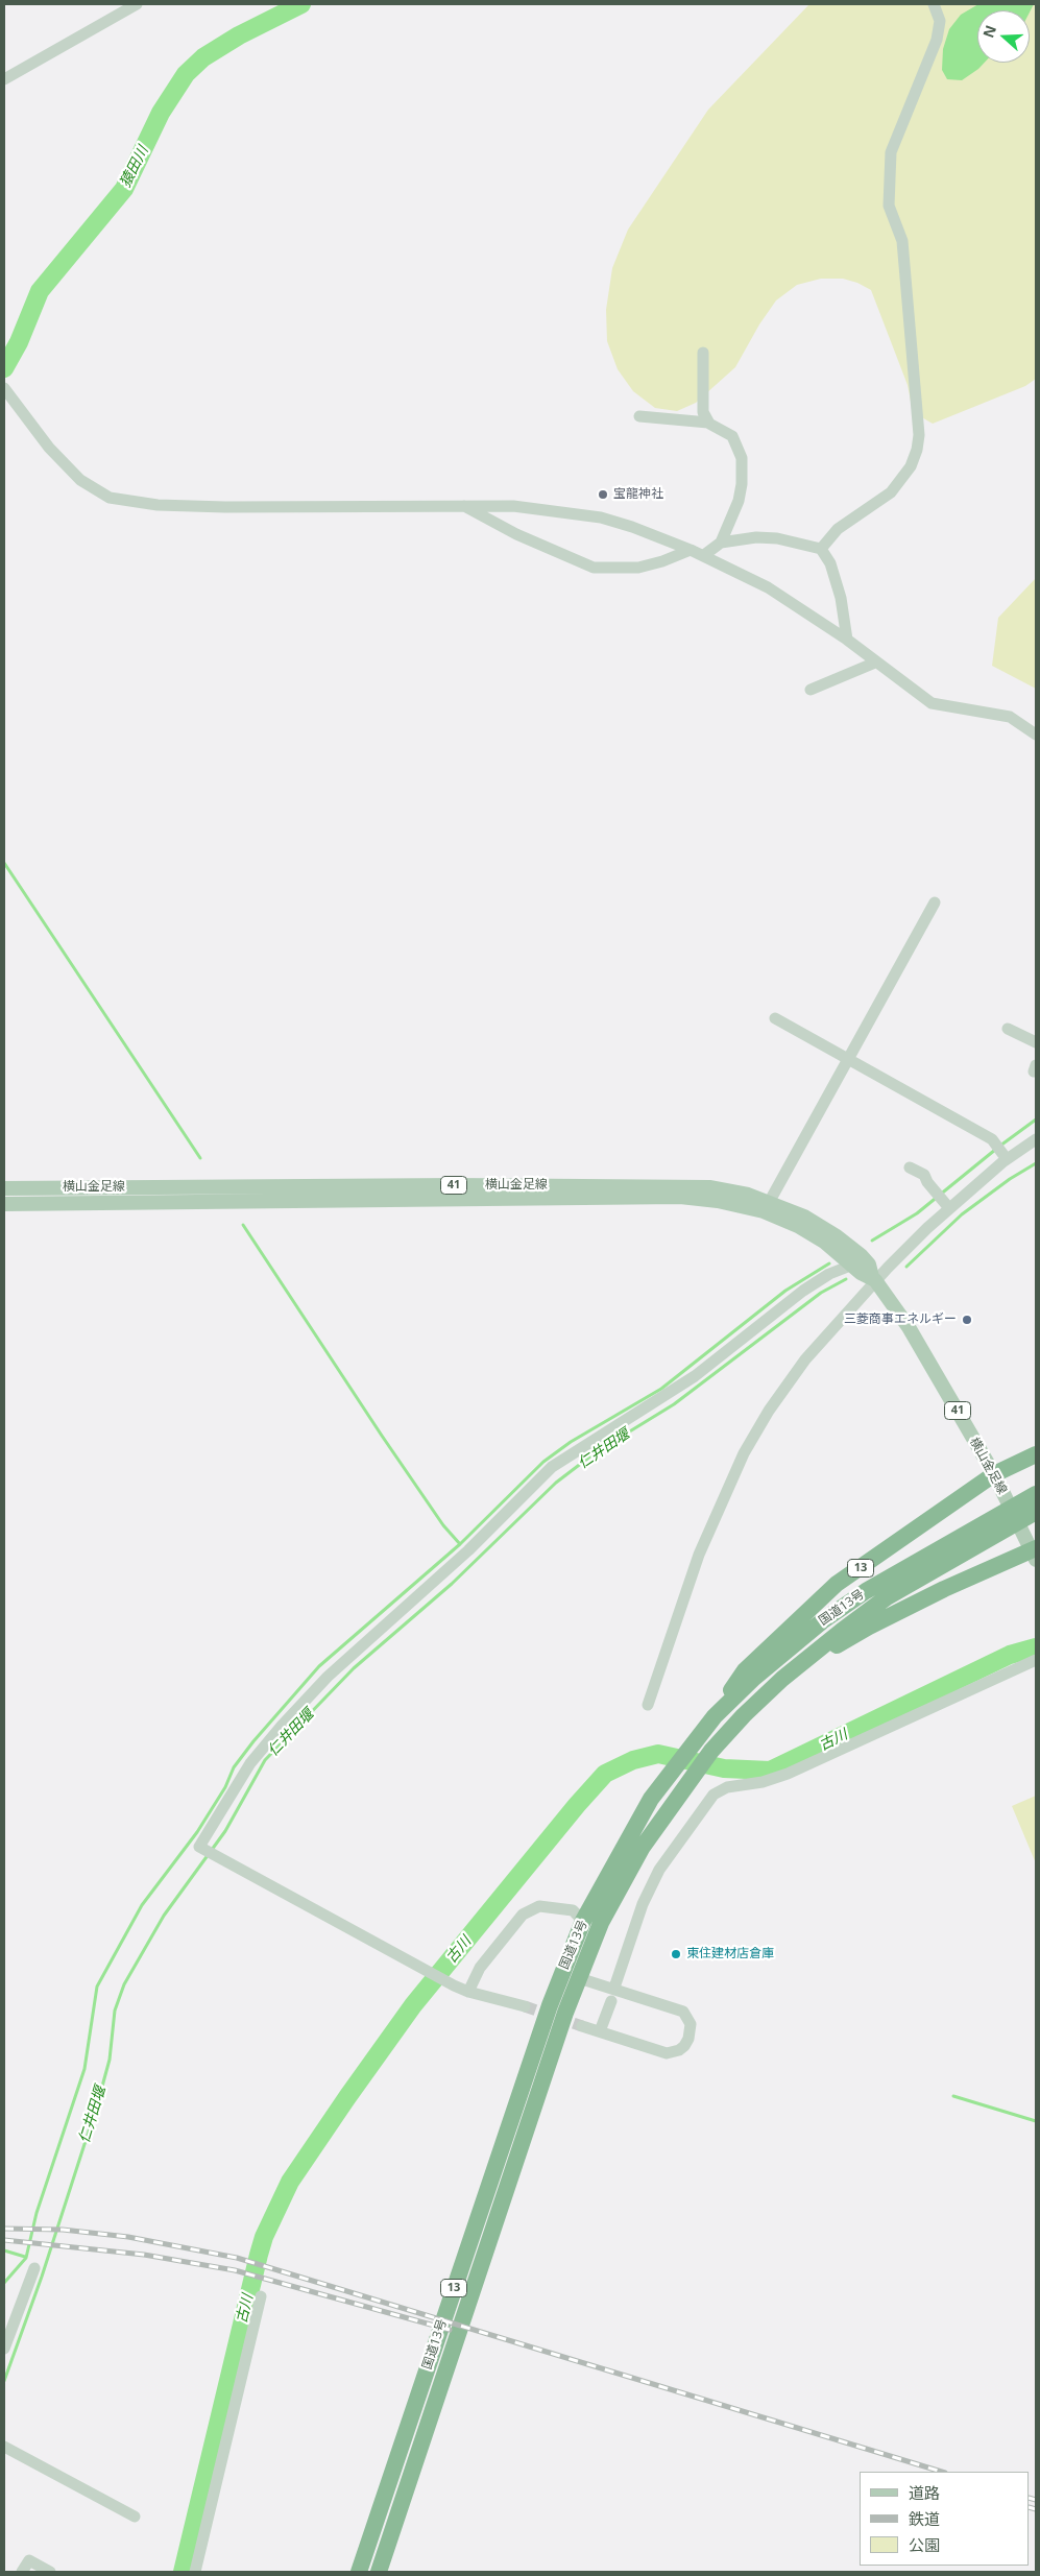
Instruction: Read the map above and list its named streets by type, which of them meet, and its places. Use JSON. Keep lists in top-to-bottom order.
{
  "streets": {
    "highway": ["13", "国道13号"],
    "main road": ["41", "横山金足線"]
  },
  "crossings": [
    ["横山金足線", "13"],
    ["13", "国道13号"]
  ],
  "water": ["猿田川", "仁井田堰", "古川"],
  "places": ["宝龍神社", "三菱商事エネルギー", "東住建材店倉庫"],
  "legend": ["道路", "鉄道", "公園"],
  "north": "left"
}
